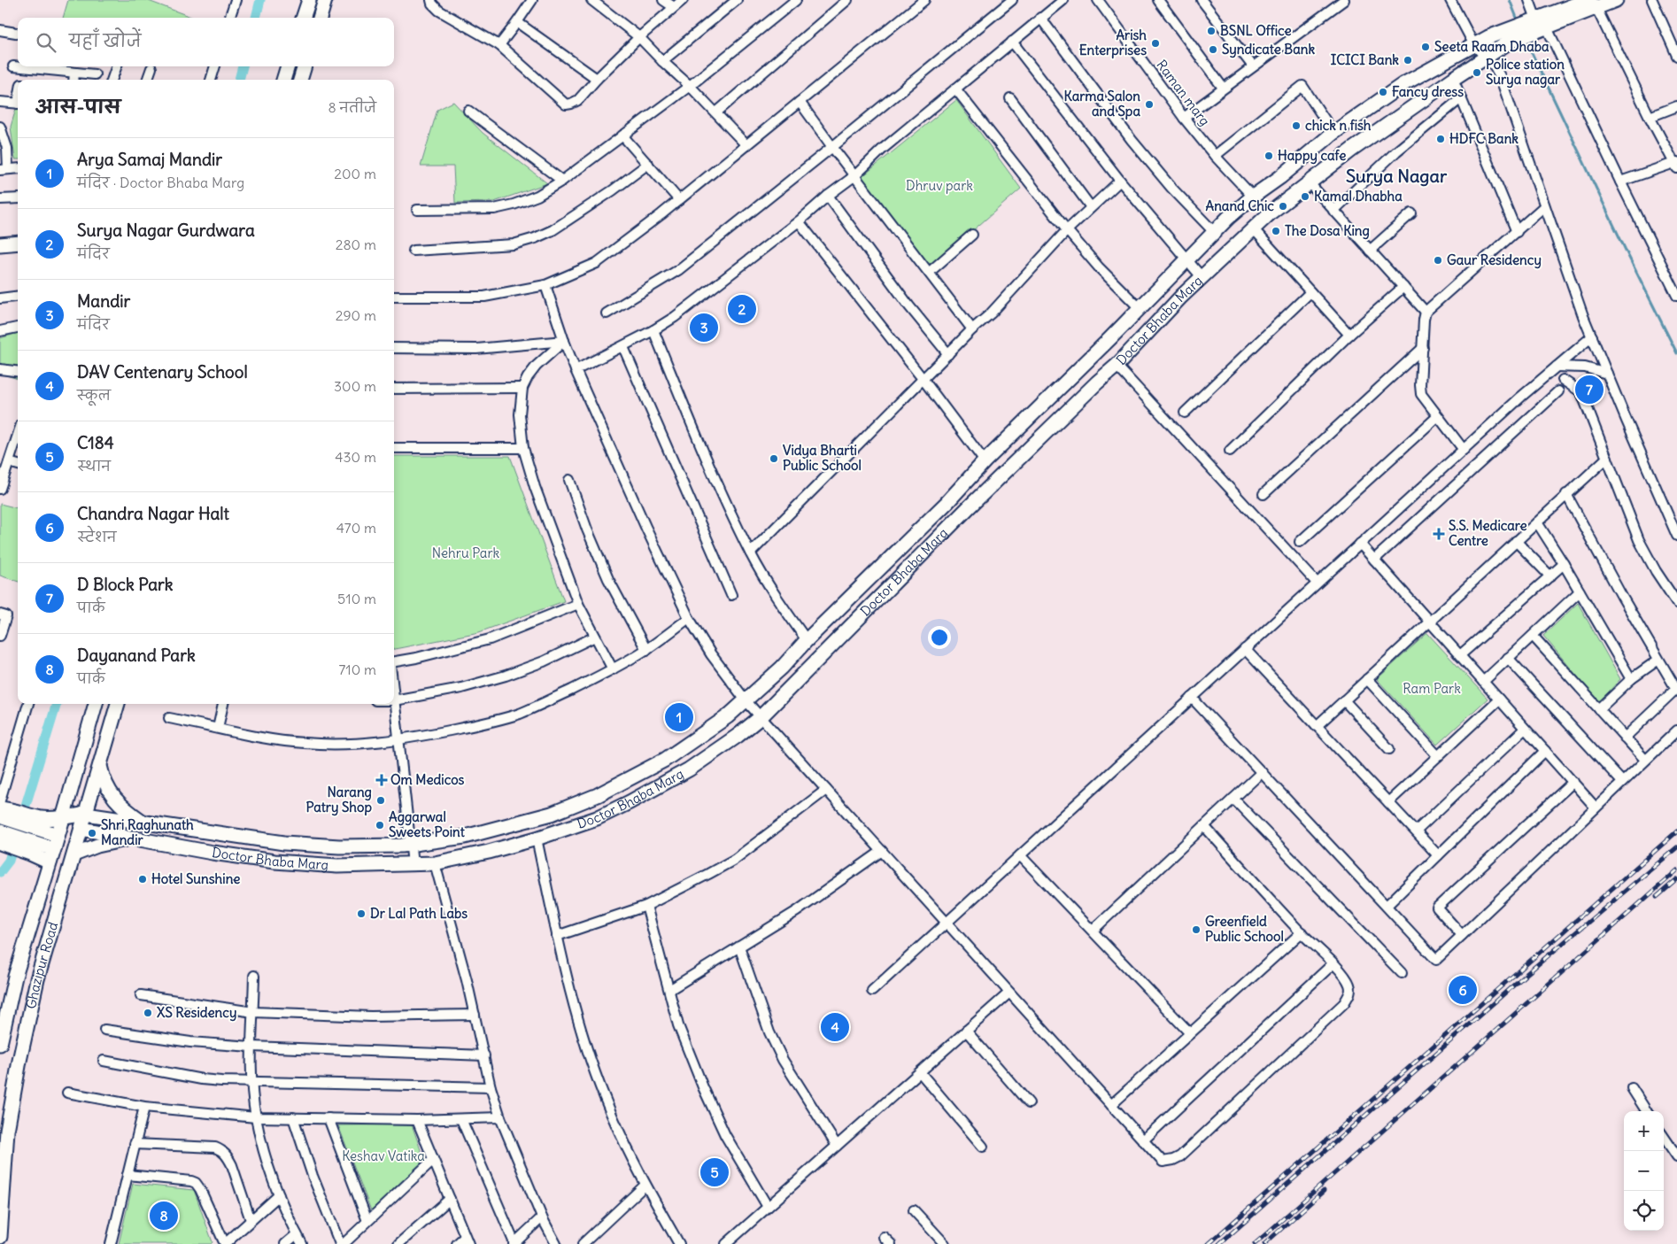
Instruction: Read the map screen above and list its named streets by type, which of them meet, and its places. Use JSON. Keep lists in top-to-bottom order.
{
  "streets": {
    "street": ["Raman marg", "Doctor Bhaba Marg", "Ghazipur Road"]
  },
  "crossings": [
    ["Raman marg", "Doctor Bhaba Marg"],
    ["Doctor Bhaba Marg", "Ghazipur Road"]
  ],
  "districts": ["Surya Nagar"],
  "parks": [
    "Dhruv park",
    "Nehru Park",
    "Ram Park",
    "Keshav Vatika"
  ],
  "places": {
    "other": [
      "BSNL Office",
      "Arish Enterprises",
      "Seeta Raam Dhaba",
      "Syndicate Bank",
      "ICICI Bank",
      "Police station Surya nagar",
      "Fancy dress",
      "Karma Salon and Spa",
      "chick n fish",
      "HDFC Bank",
      "Happy cafe",
      "Kamal Dhabha",
      "Anand Chic",
      "The Dosa King",
      "Gaur Residency",
      "Vidya Bharti Public School",
      "Narang Patry Shop",
      "Aggarwal Sweets Point",
      "Shri Raghunath Mandir",
      "Hotel Sunshine",
      "Dr Lal Path Labs",
      "Greenfield Public School",
      "XS Residency"
    ],
    "health": ["S.S. Medicare Centre", "Om Medicos"]
  },
  "page": {
    "search": "यहाँ खोजें",
    "heading": ["आस-पास", "8 नतीजे"],
    "list": [
      {
        "mark": "1",
        "name": "Arya Samaj Mandir",
        "note": "मंदिर · Doctor Bhaba Marg",
        "value": "200 m"
      },
      {
        "mark": "2",
        "name": "Surya Nagar Gurdwara",
        "note": "मंदिर",
        "value": "280 m"
      },
      {
        "mark": "3",
        "name": "Mandir",
        "note": "मंदिर",
        "value": "290 m"
      },
      {
        "mark": "4",
        "name": "DAV Centenary School",
        "note": "स्कूल",
        "value": "300 m"
      },
      {
        "mark": "5",
        "name": "C184",
        "note": "स्थान",
        "value": "430 m"
      },
      {
        "mark": "6",
        "name": "Chandra Nagar Halt",
        "note": "स्टेशन",
        "value": "470 m"
      },
      {
        "mark": "7",
        "name": "D Block Park",
        "note": "पार्क",
        "value": "510 m"
      },
      {
        "mark": "8",
        "name": "Dayanand Park",
        "note": "पार्क",
        "value": "710 m"
      }
    ],
    "pins": [
      "2",
      "3",
      "7",
      "1",
      "6",
      "4",
      "5",
      "8"
    ],
    "map_buttons": ["+", "−"]
  }
}
